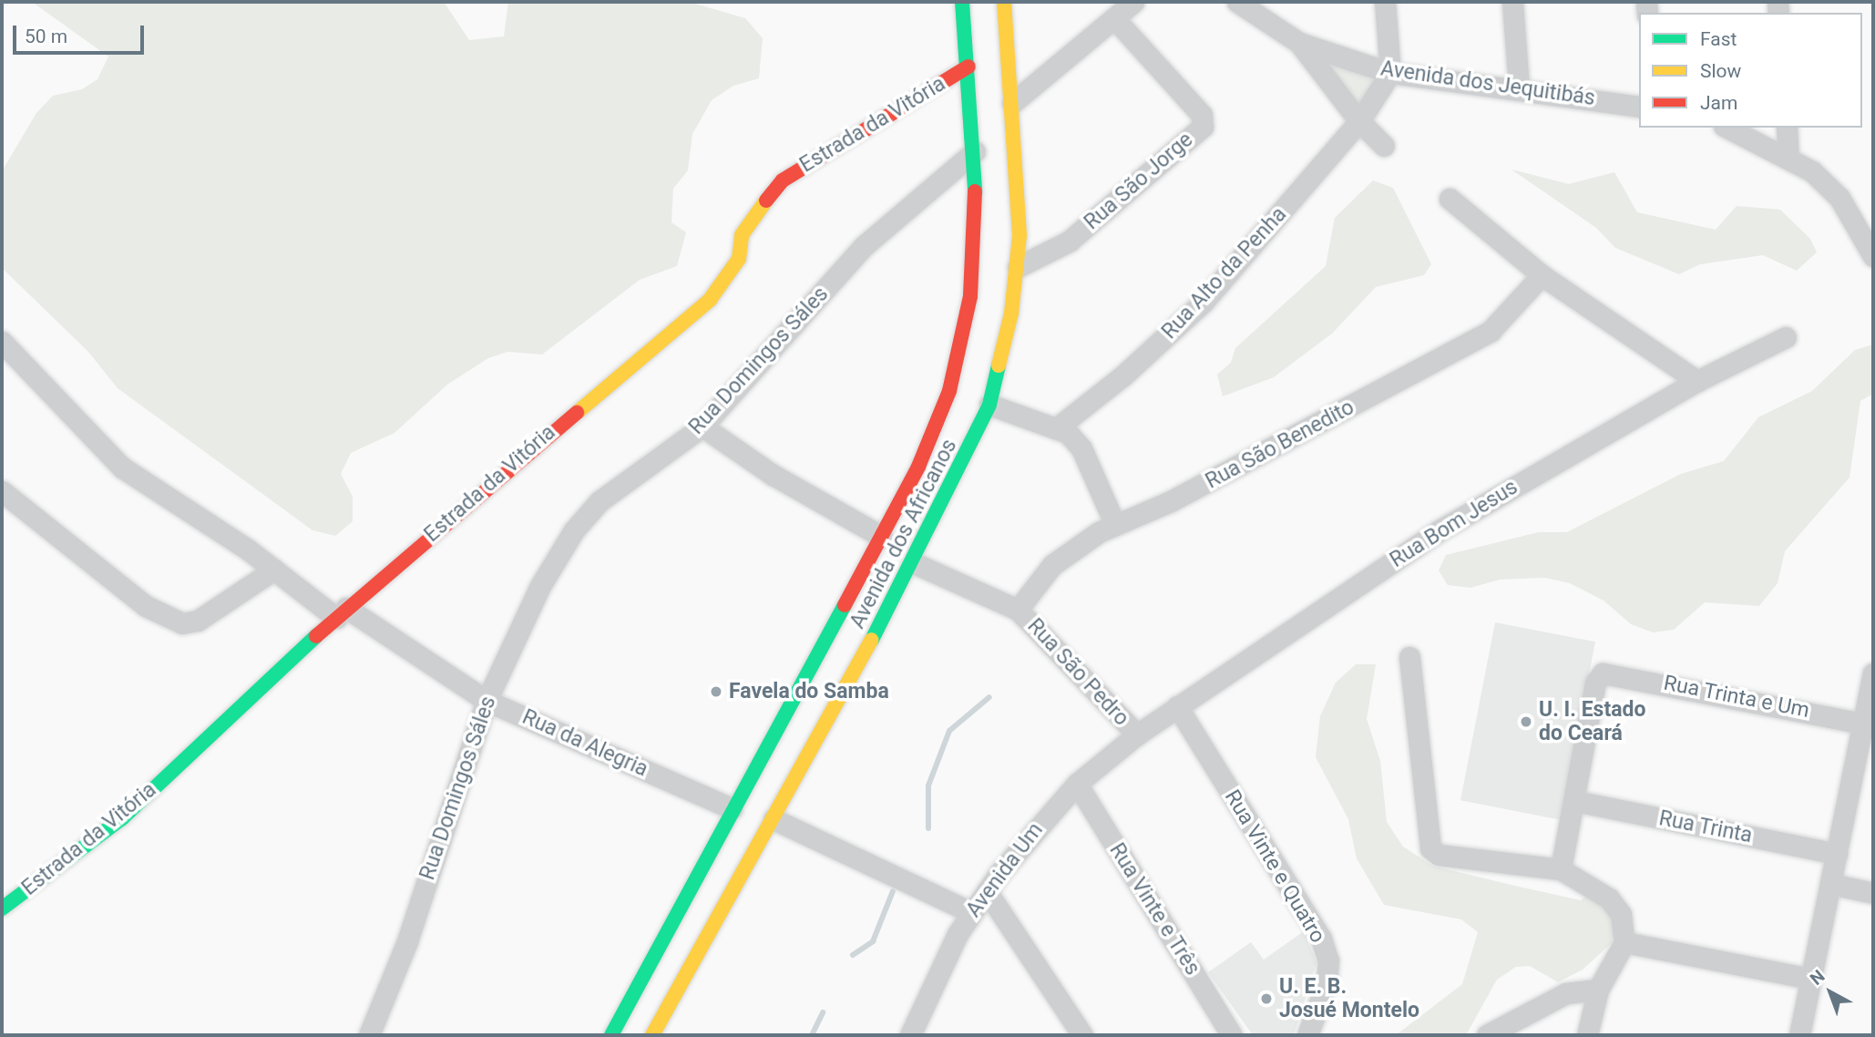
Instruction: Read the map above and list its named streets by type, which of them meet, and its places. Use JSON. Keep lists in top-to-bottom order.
{
  "streets": {
    "main road": ["Estrada da Vitória", "Avenida dos Africanos"],
    "street": [
      "Avenida dos Jequitibás",
      "Rua São Jorge",
      "Rua Alto da Penha",
      "Rua Domingos Sáles",
      "Rua São Benedito",
      "Rua Bom Jesus",
      "Rua São Pedro",
      "Rua Trinta e Um",
      "Rua da Alegria",
      "Rua Trinta",
      "Rua Vinte e Quatro",
      "Avenida Um",
      "Rua Vinte e Três"
    ]
  },
  "crossings": [
    ["Avenida dos Jequitibás", "Rua Alto da Penha"],
    ["Estrada da Vitória", "Avenida dos Africanos"],
    ["Estrada da Vitória", "Rua da Alegria"],
    ["Rua São Jorge", "Avenida dos Africanos"],
    ["Rua Domingos Sáles", "Avenida dos Africanos"],
    ["Rua Domingos Sáles", "Rua da Alegria"],
    ["Rua São Benedito", "Rua São Pedro"],
    ["Rua Bom Jesus", "Rua São Pedro"],
    ["Rua Bom Jesus", "Rua Vinte e Quatro"],
    ["Rua Bom Jesus", "Avenida Um"],
    ["Avenida dos Africanos", "Rua São Pedro"],
    ["Avenida dos Africanos", "Rua da Alegria"],
    ["Rua São Pedro", "Avenida Um"],
    ["Rua Trinta e Um", "Rua Trinta"],
    ["Avenida Um", "Rua Vinte e Três"]
  ],
  "places": ["Favela do Samba", "U. I. Estado do Ceará", "U. E. B. Josué Montelo"],
  "legend": ["Fast", "Slow", "Jam"],
  "scale_bar": "50 m",
  "north": "top left"
}
